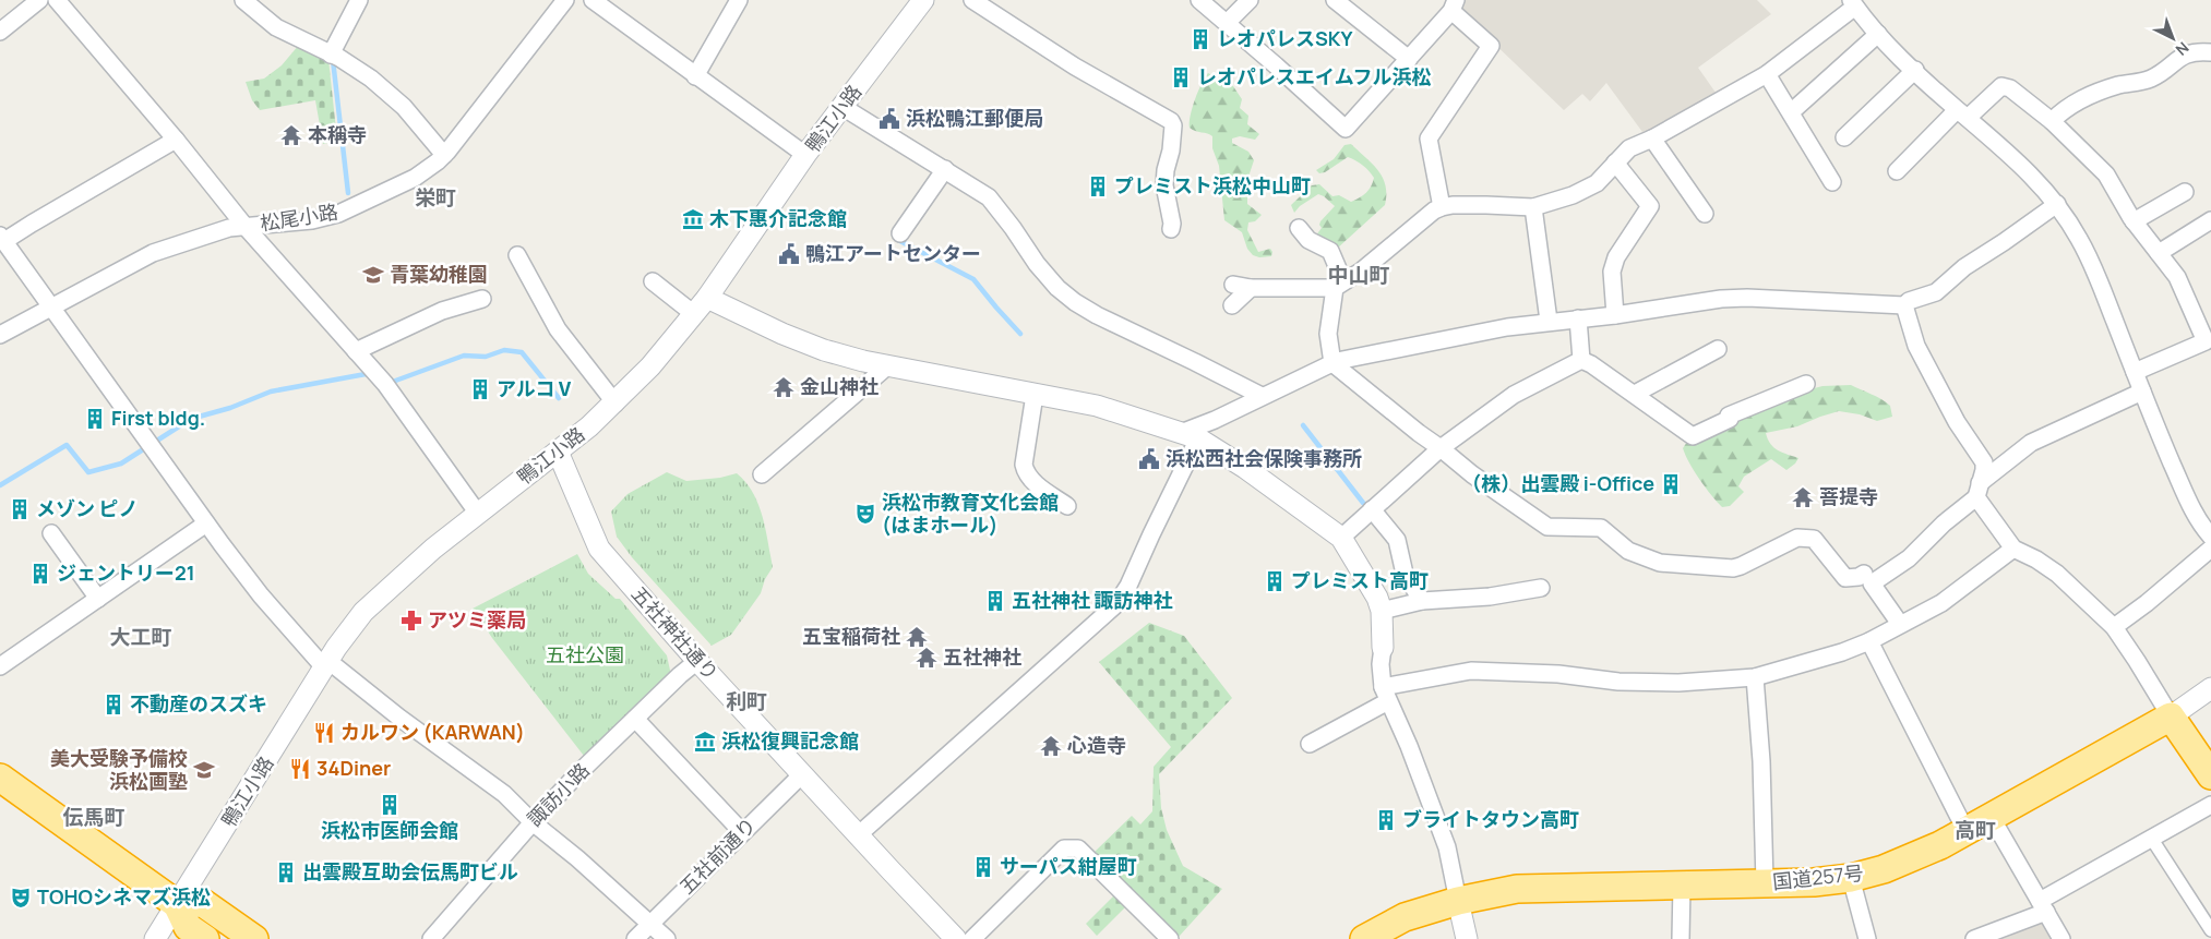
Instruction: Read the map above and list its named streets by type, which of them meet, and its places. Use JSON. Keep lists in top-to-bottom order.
{
  "streets": {
    "highway": ["国道257号"],
    "street": [
      "鴨江小路",
      "松尾小路",
      "五社神社通り",
      "諏訪小路",
      "五社前通り"
    ]
  },
  "crossings": [
    ["鴨江小路", "五社神社通り"],
    ["五社神社通り", "諏訪小路"],
    ["五社神社通り", "五社前通り"]
  ],
  "districts": [
    "栄町",
    "中山町",
    "大工町",
    "利町",
    "伝馬町",
    "高町"
  ],
  "parks": ["五社公園"],
  "places": {
    "building": [
      "レオパレスSKY",
      "レオパレスエイムフル浜松",
      "プレミスト浜松中山町",
      "アルコⅤ",
      "First bldg.",
      "（株）出雲殿 i-Office",
      "メゾン ピノ",
      "ジェントリー21",
      "プレミスト高町",
      "五社神社 諏訪神社",
      "不動産のスズキ",
      "浜松市医師会館",
      "ブライトタウン高町",
      "サーパス紺屋町",
      "出雲殿互助会伝馬町ビル"
    ],
    "public building": ["浜松鴨江郵便局", "鴨江アートセンター", "浜松西社会保険事務所"],
    "temple": [
      "本稱寺",
      "金山神社",
      "菩提寺",
      "五宝稲荷社",
      "五社神社",
      "心造寺"
    ],
    "museum": ["木下惠介記念館", "浜松復興記念館"],
    "school or university": ["青葉幼稚園", "美大受験予備校 浜松画塾"],
    "theatre": ["浜松市教育文化会館 (はまホール)", "TOHOシネマズ浜松"],
    "pharmacy": ["アツミ薬局"],
    "restaurant": ["カルワン (KARWAN)", "34Diner"]
  },
  "north": "bottom right"
}
